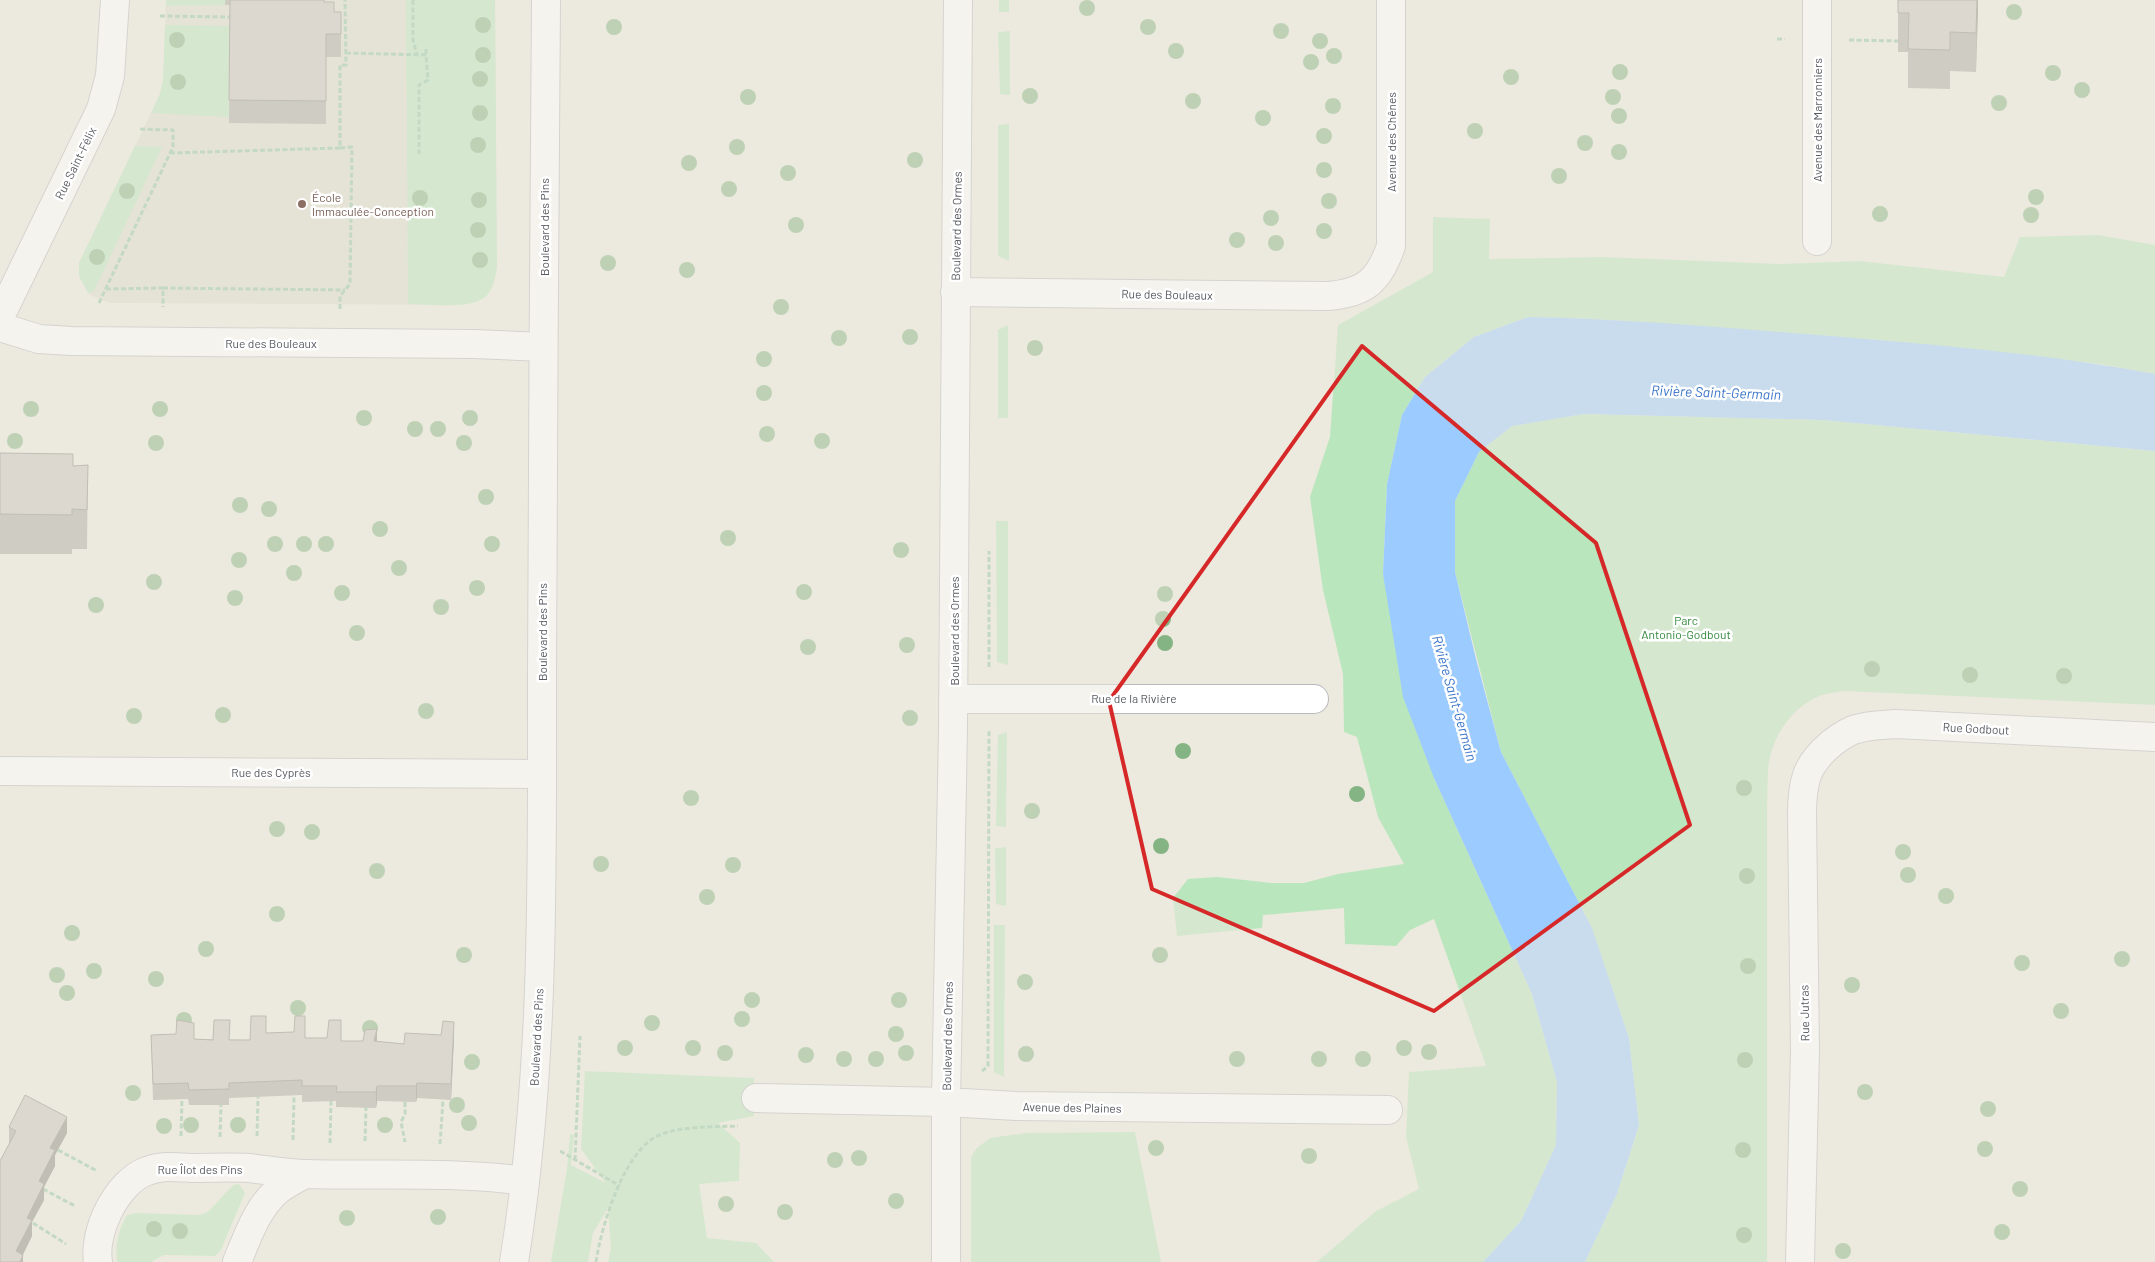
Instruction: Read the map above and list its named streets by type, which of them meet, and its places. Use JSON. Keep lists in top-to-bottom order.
{
  "streets": {
    "street": [
      "Avenue des Marronniers",
      "Avenue des Chênes",
      "Rue Saint-Félix",
      "Boulevard des Ormes",
      "Boulevard des Pins",
      "Rue des Bouleaux",
      "Rue de la Rivière",
      "Rue Godbout",
      "Rue des Cyprès",
      "Rue Jutras",
      "Avenue des Plaines",
      "Rue Îlot des Pins"
    ]
  },
  "crossings": [
    ["Avenue des Chênes", "Rue des Bouleaux"],
    ["Boulevard des Ormes", "Rue des Bouleaux"],
    ["Boulevard des Ormes", "Rue de la Rivière"],
    ["Boulevard des Ormes", "Avenue des Plaines"],
    ["Boulevard des Pins", "Rue des Bouleaux"],
    ["Boulevard des Pins", "Rue des Cyprès"],
    ["Boulevard des Pins", "Rue Îlot des Pins"],
    ["Rue Godbout", "Rue Jutras"]
  ],
  "water": ["Rivière Saint-Germain"],
  "parks": ["Parc Antonio-Godbout"],
  "places": ["École Immaculée-Conception"]
}
